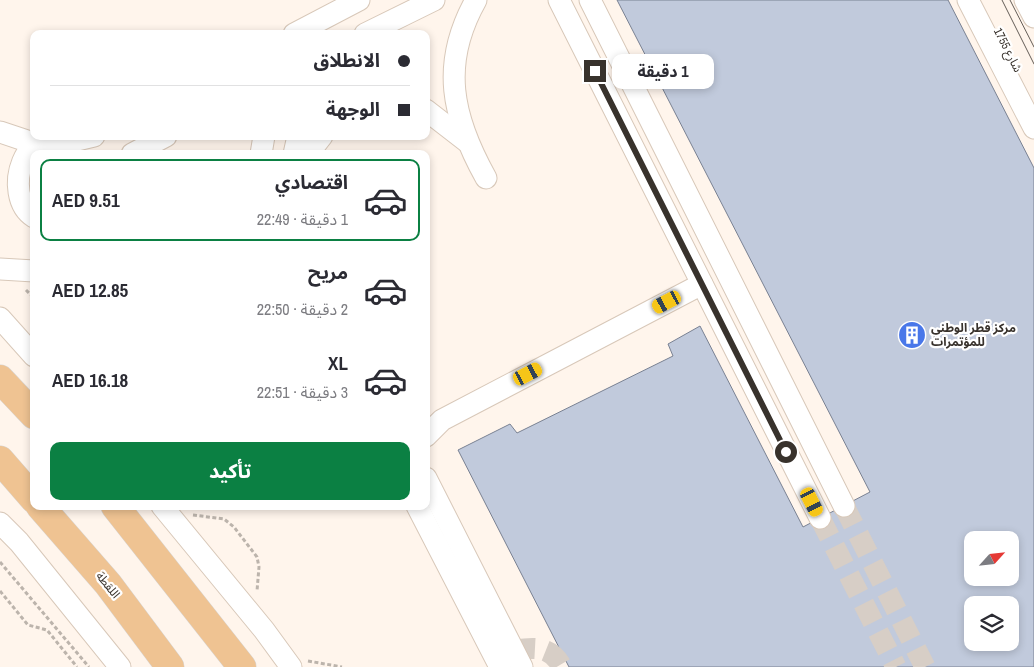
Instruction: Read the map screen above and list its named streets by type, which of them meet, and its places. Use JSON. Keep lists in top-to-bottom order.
{
  "streets": {
    "main road": ["اللقطة"],
    "street": ["شارع 1755"]
  },
  "places": {
    "building": ["مركز قطر الوطني للمؤتمرات"]
  },
  "north": "top right",
  "page": {
    "banner": ["الانطلاق", "الوجهة"],
    "bubble": "1 دقيقة",
    "list": [
      {
        "name": "اقتصادي",
        "note": "1 دقيقة · 22:49",
        "value": "AED 9.51"
      },
      {
        "name": "مريح",
        "note": "2 دقيقة · 22:50",
        "value": "AED 12.85"
      },
      {
        "name": "XL",
        "note": "3 دقيقة · 22:51",
        "value": "AED 16.18"
      }
    ],
    "buttons": "تأكيد"
  }
}
